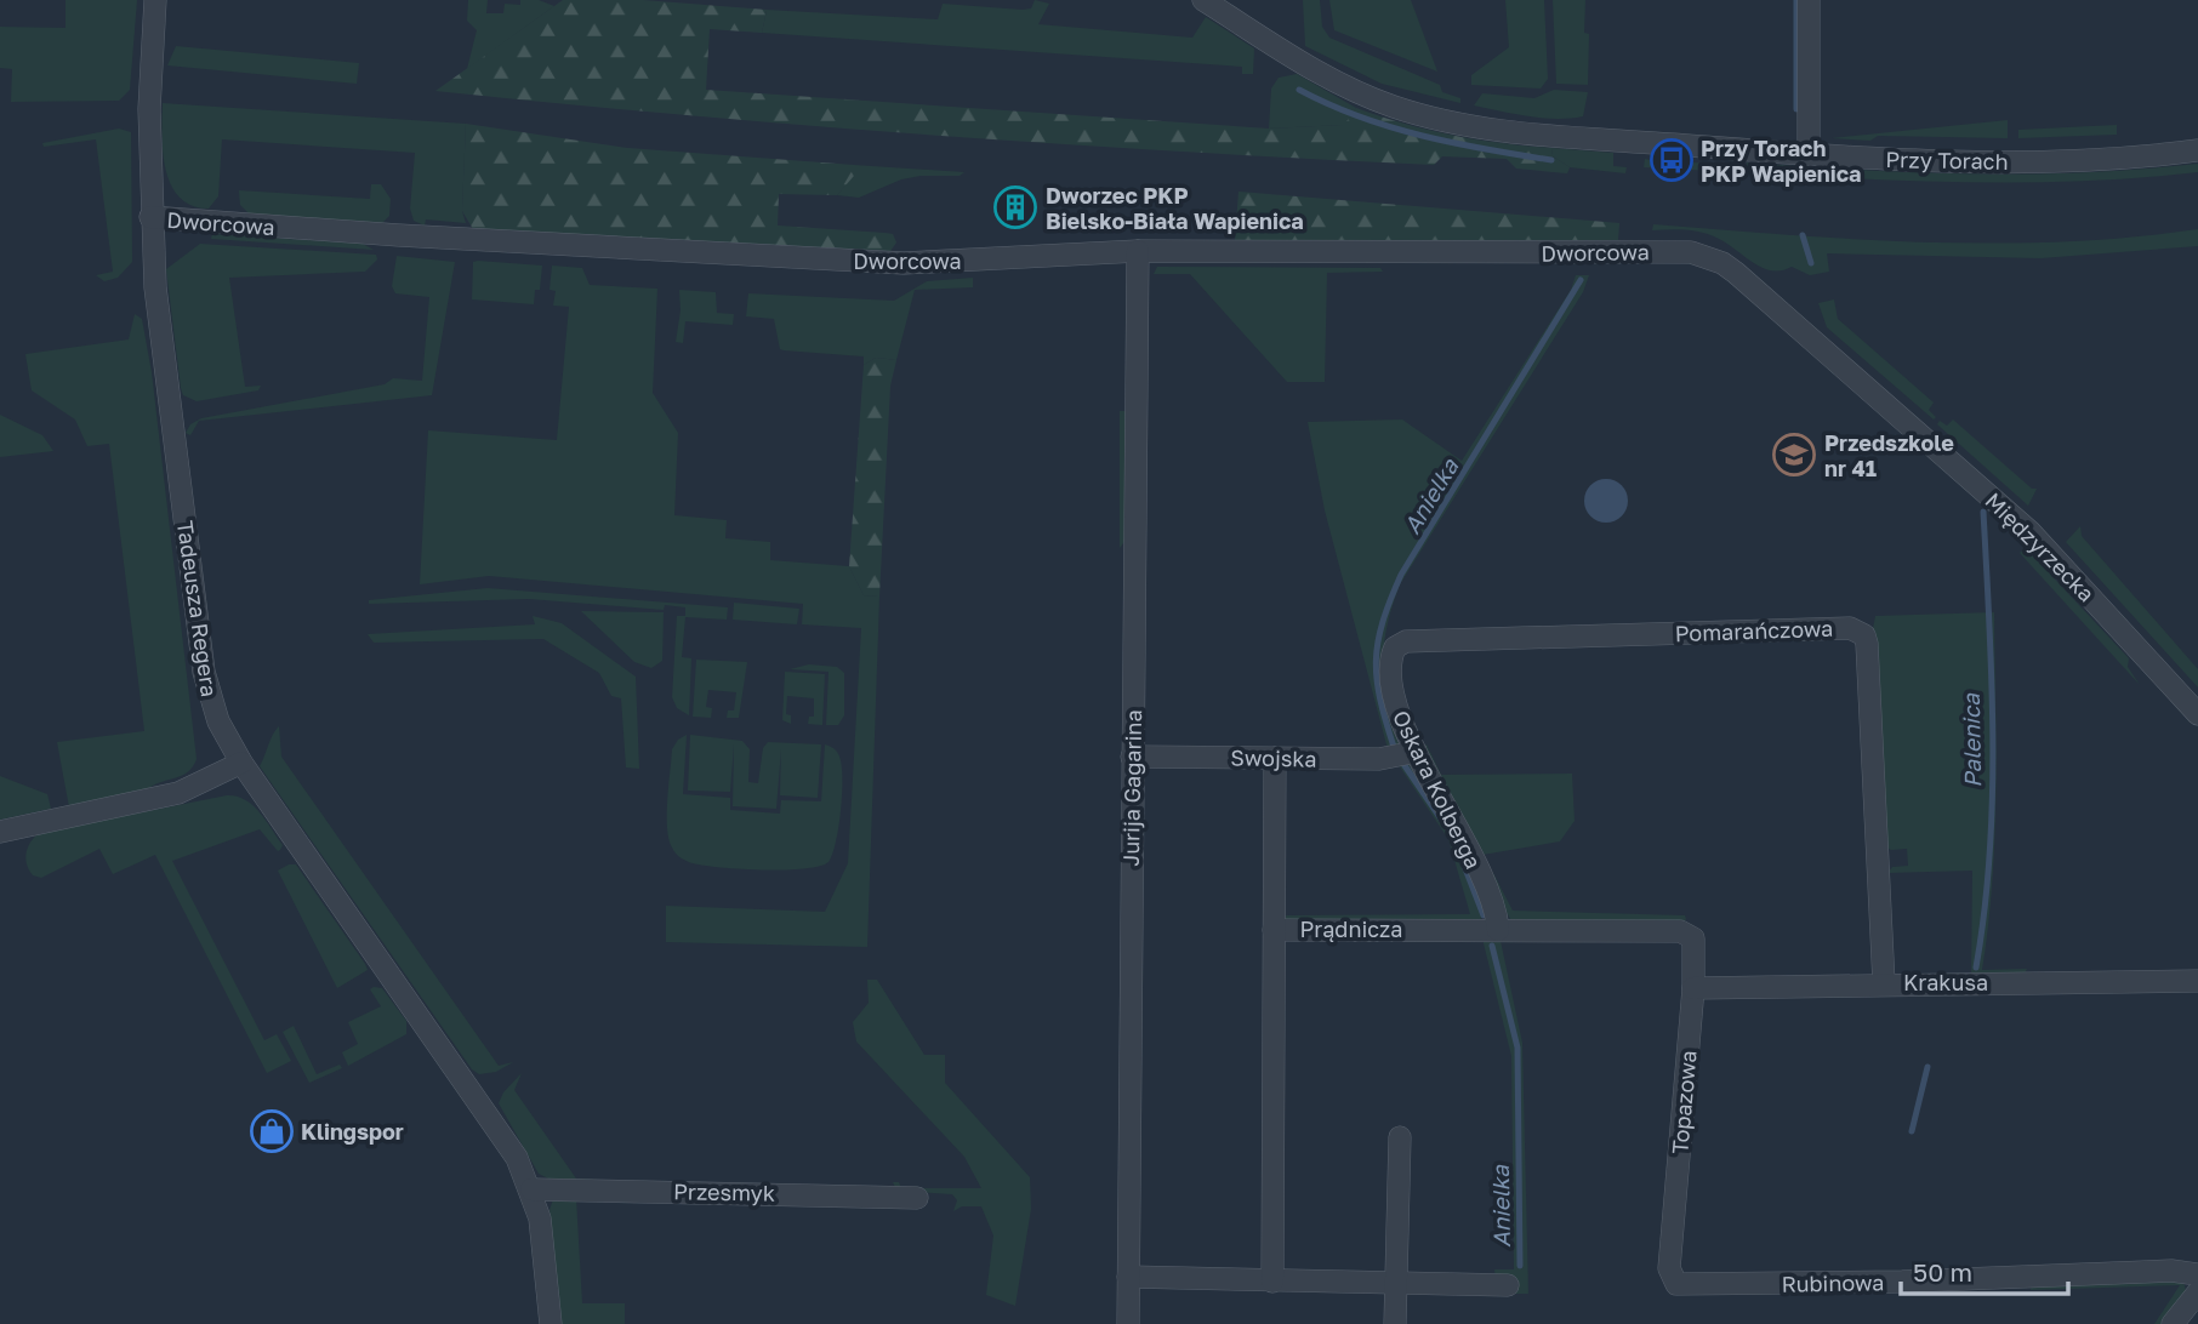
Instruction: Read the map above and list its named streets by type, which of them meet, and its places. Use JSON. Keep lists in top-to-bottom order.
{
  "streets": {
    "street": [
      "Przy Torach",
      "Dworcowa",
      "Międzyrzecka",
      "Tadeusza Regera",
      "Pomarańczowa",
      "Swojska",
      "Jurija Gagarina",
      "Oskara Kolberga",
      "Prądnicza",
      "Krakusa",
      "Topazowa",
      "Przesmyk",
      "Rubinowa"
    ]
  },
  "crossings": [
    ["Dworcowa", "Międzyrzecka"],
    ["Dworcowa", "Tadeusza Regera"],
    ["Dworcowa", "Jurija Gagarina"],
    ["Tadeusza Regera", "Przesmyk"],
    ["Pomarańczowa", "Oskara Kolberga"],
    ["Pomarańczowa", "Krakusa"],
    ["Swojska", "Jurija Gagarina"],
    ["Swojska", "Oskara Kolberga"],
    ["Oskara Kolberga", "Prądnicza"],
    ["Prądnicza", "Topazowa"],
    ["Krakusa", "Topazowa"],
    ["Topazowa", "Rubinowa"]
  ],
  "water": ["Anielka", "Palenica"],
  "places": {
    "bus stop": ["Przy Torach PKP Wapienica"],
    "building": ["Dworzec PKP Bielsko-Biała Wapienica"],
    "school or university": ["Przedszkole nr 41"],
    "shop": ["Klingspor"]
  },
  "scale_bar": "50 m"
}
